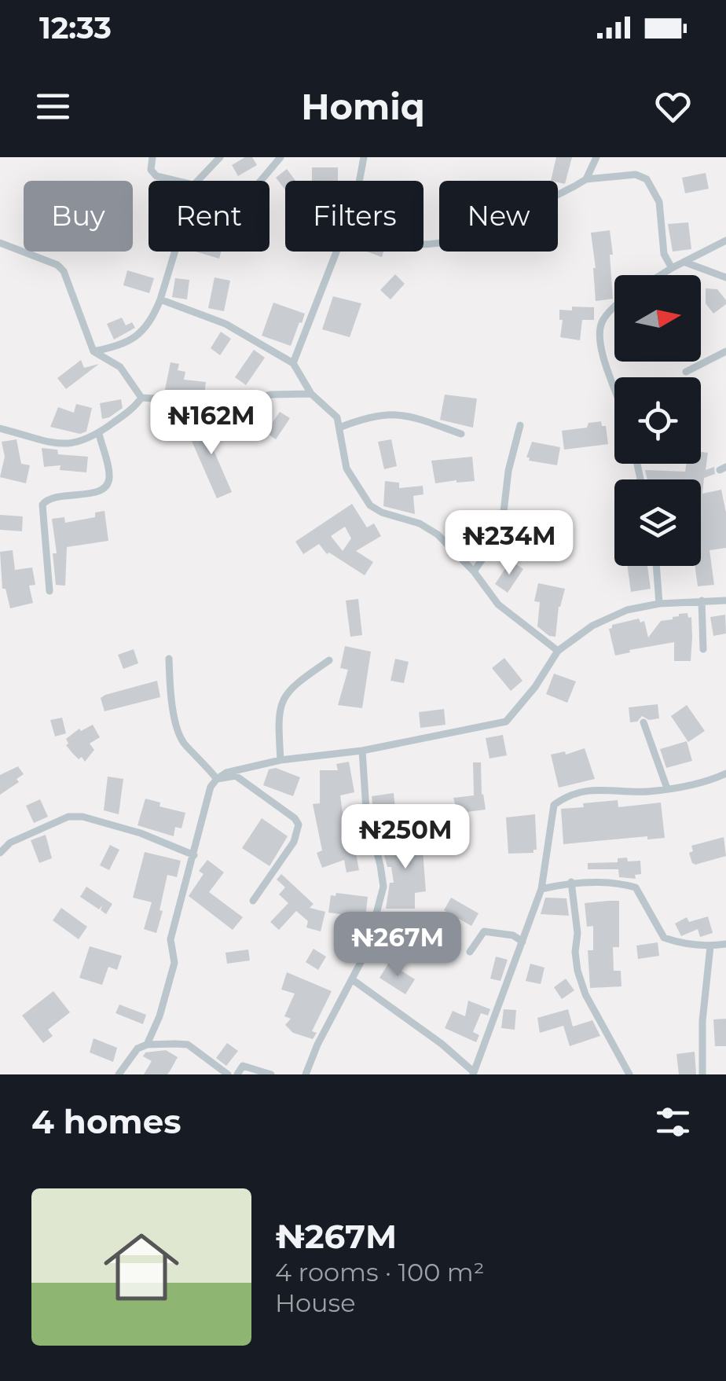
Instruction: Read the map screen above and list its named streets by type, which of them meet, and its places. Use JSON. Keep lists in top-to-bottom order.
{
  "north": "right",
  "page": {
    "status": "12:33",
    "header": "Homiq",
    "chip": [
      "Buy",
      "Rent",
      "Filters",
      "New"
    ],
    "price": [
      "₦162M",
      "₦234M",
      "₦250M",
      "₦267M"
    ],
    "heading": "4 homes",
    "list": [
      {
        "name": "₦267M",
        "note": "4 rooms · 100 m² · House"
      }
    ]
  }
}
